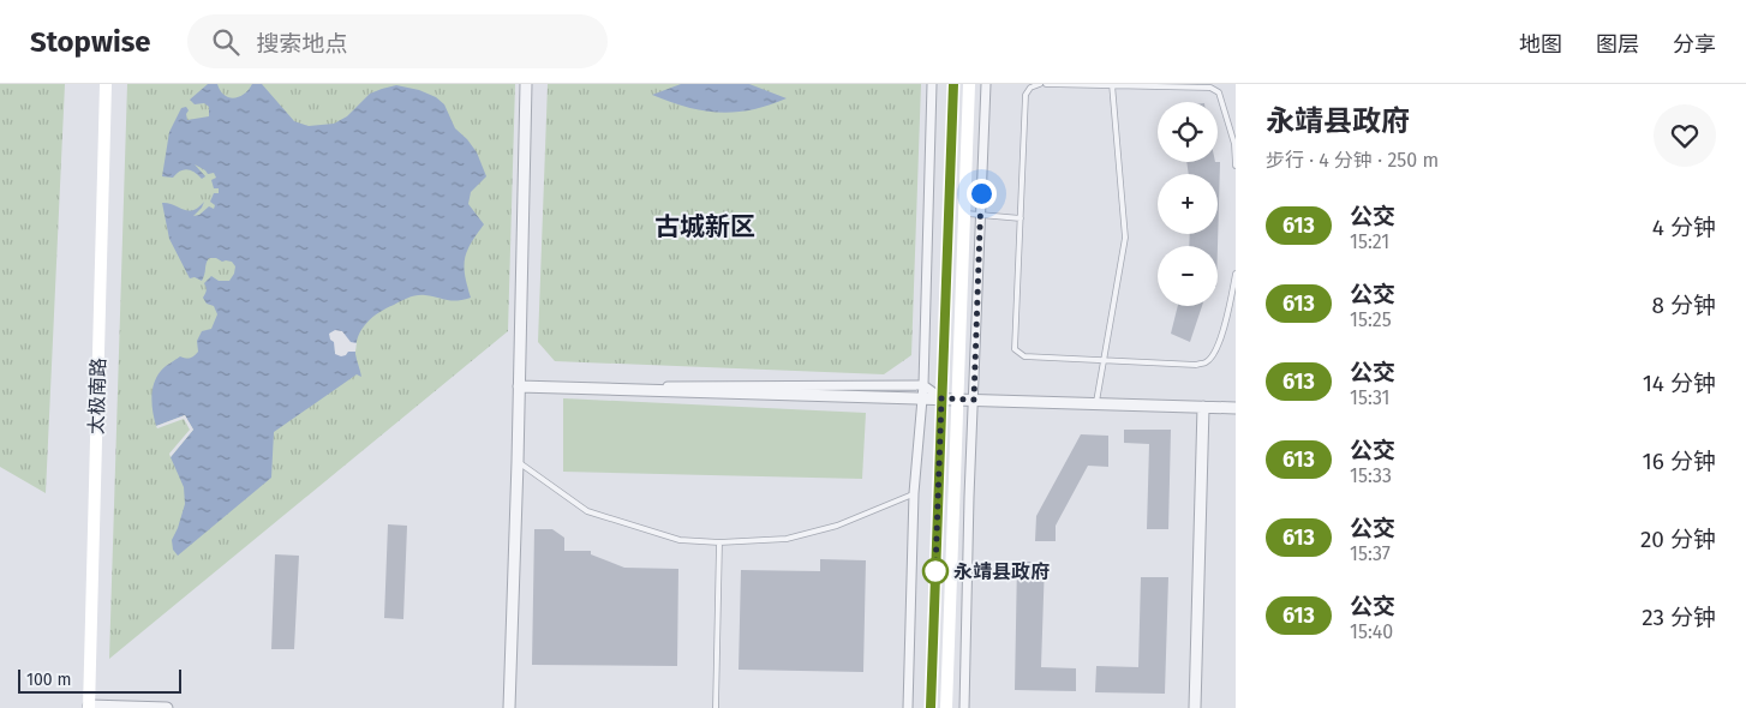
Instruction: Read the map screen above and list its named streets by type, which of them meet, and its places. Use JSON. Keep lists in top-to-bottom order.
{
  "streets": {
    "main road": ["太极南路"]
  },
  "districts": ["古城新区"],
  "places": ["永靖县政府"],
  "lines": ["bus line 613"],
  "scale_bar": "100 m",
  "page": {
    "header": "Stopwise",
    "search": "搜索地点",
    "nav": ["地图", "图层", "分享"],
    "heading": ["永靖县政府", "步行 · 4 分钟 · 250 m"],
    "map_buttons": ["+", "−"],
    "list": [
      {
        "mark": "613",
        "name": "公交",
        "note": "15:21",
        "value": "4 分钟"
      },
      {
        "mark": "613",
        "name": "公交",
        "note": "15:25",
        "value": "8 分钟"
      },
      {
        "mark": "613",
        "name": "公交",
        "note": "15:31",
        "value": "14 分钟"
      },
      {
        "mark": "613",
        "name": "公交",
        "note": "15:33",
        "value": "16 分钟"
      },
      {
        "mark": "613",
        "name": "公交",
        "note": "15:37",
        "value": "20 分钟"
      },
      {
        "mark": "613",
        "name": "公交",
        "note": "15:40",
        "value": "23 分钟"
      }
    ],
    "scale": "100 m"
  }
}
